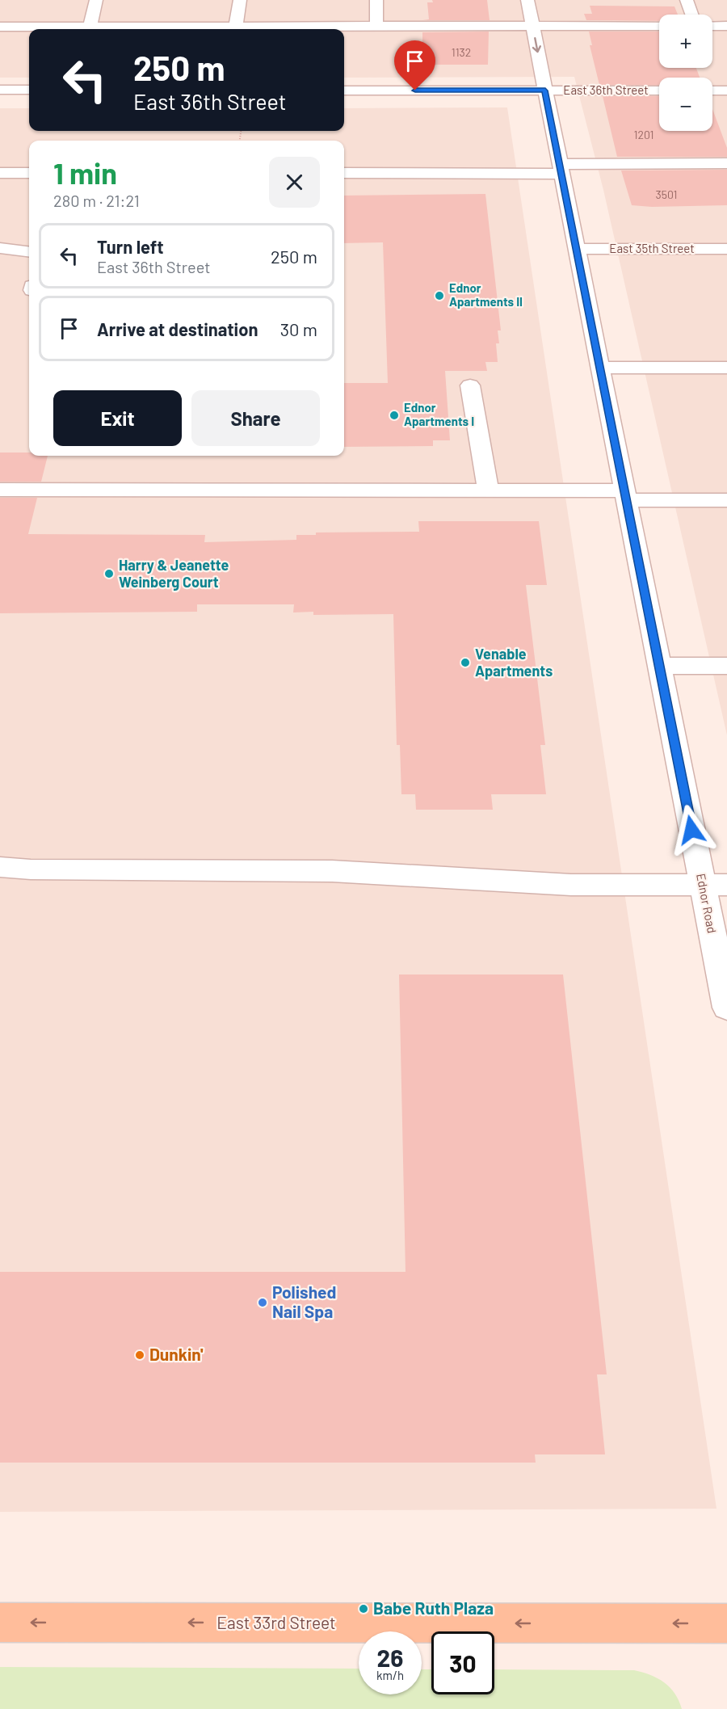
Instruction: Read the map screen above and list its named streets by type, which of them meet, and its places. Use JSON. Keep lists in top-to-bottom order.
{
  "streets": {
    "main road": ["East 33rd Street"],
    "street": ["East 36th Street", "East 35th Street", "Ednor Road"]
  },
  "crossings": [
    ["East 36th Street", "Ednor Road"],
    ["East 35th Street", "Ednor Road"]
  ],
  "one_way": ["East 33rd Street"],
  "places": [
    "Ednor Apartments II",
    "Ednor Apartments I",
    "Harry & Jeanette Weinberg Court",
    "Venable Apartments",
    "Polished Nail Spa",
    "Dunkin'",
    "Babe Ruth Plaza"
  ],
  "house_numbers": ["1132", "1201", "3501"],
  "page": {
    "map_buttons": ["+", "−"],
    "turn": ["250 m", "East 36th Street"],
    "heading": ["1 min", "280 m · 21:21"],
    "list": [
      {
        "name": "Turn left",
        "note": "East 36th Street",
        "value": "250 m"
      },
      {
        "name": "Arrive at destination",
        "value": "30 m"
      }
    ],
    "buttons": ["Exit", "Share"],
    "speed": "26 km/h",
    "limit": "30"
  }
}
